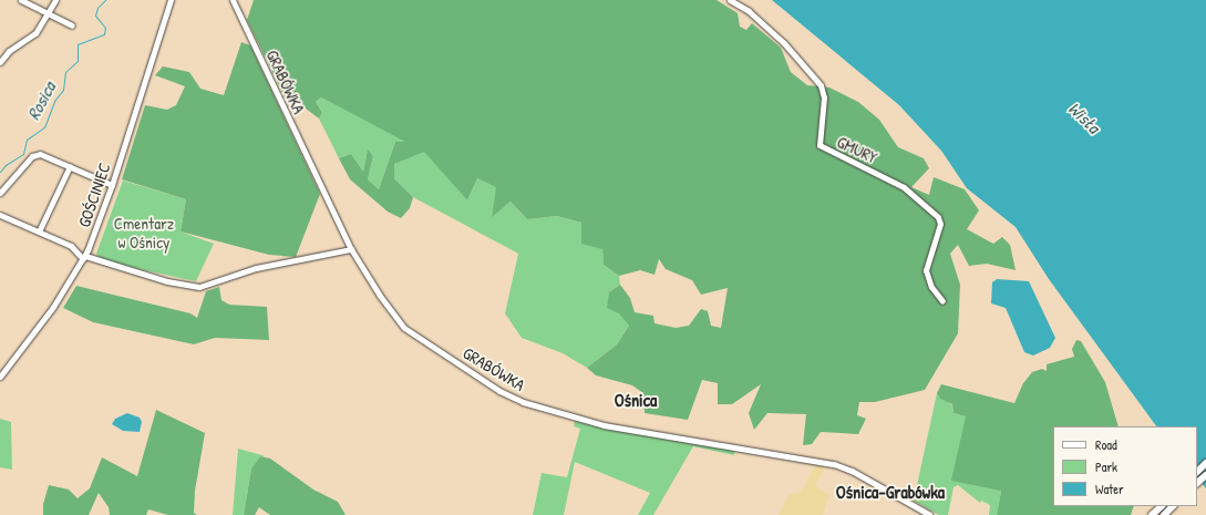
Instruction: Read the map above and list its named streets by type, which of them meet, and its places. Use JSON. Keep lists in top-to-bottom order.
{
  "streets": {
    "street": ["GRABÓWKA", "GMURY", "GOŚCINIEC"]
  },
  "districts": ["Ośnica", "Ośnica-Grabówka"],
  "water": ["Rosica", "Wisła"],
  "parks": ["Cmentarz w Ośnicy"],
  "legend": ["Road", "Park", "Water"]
}
